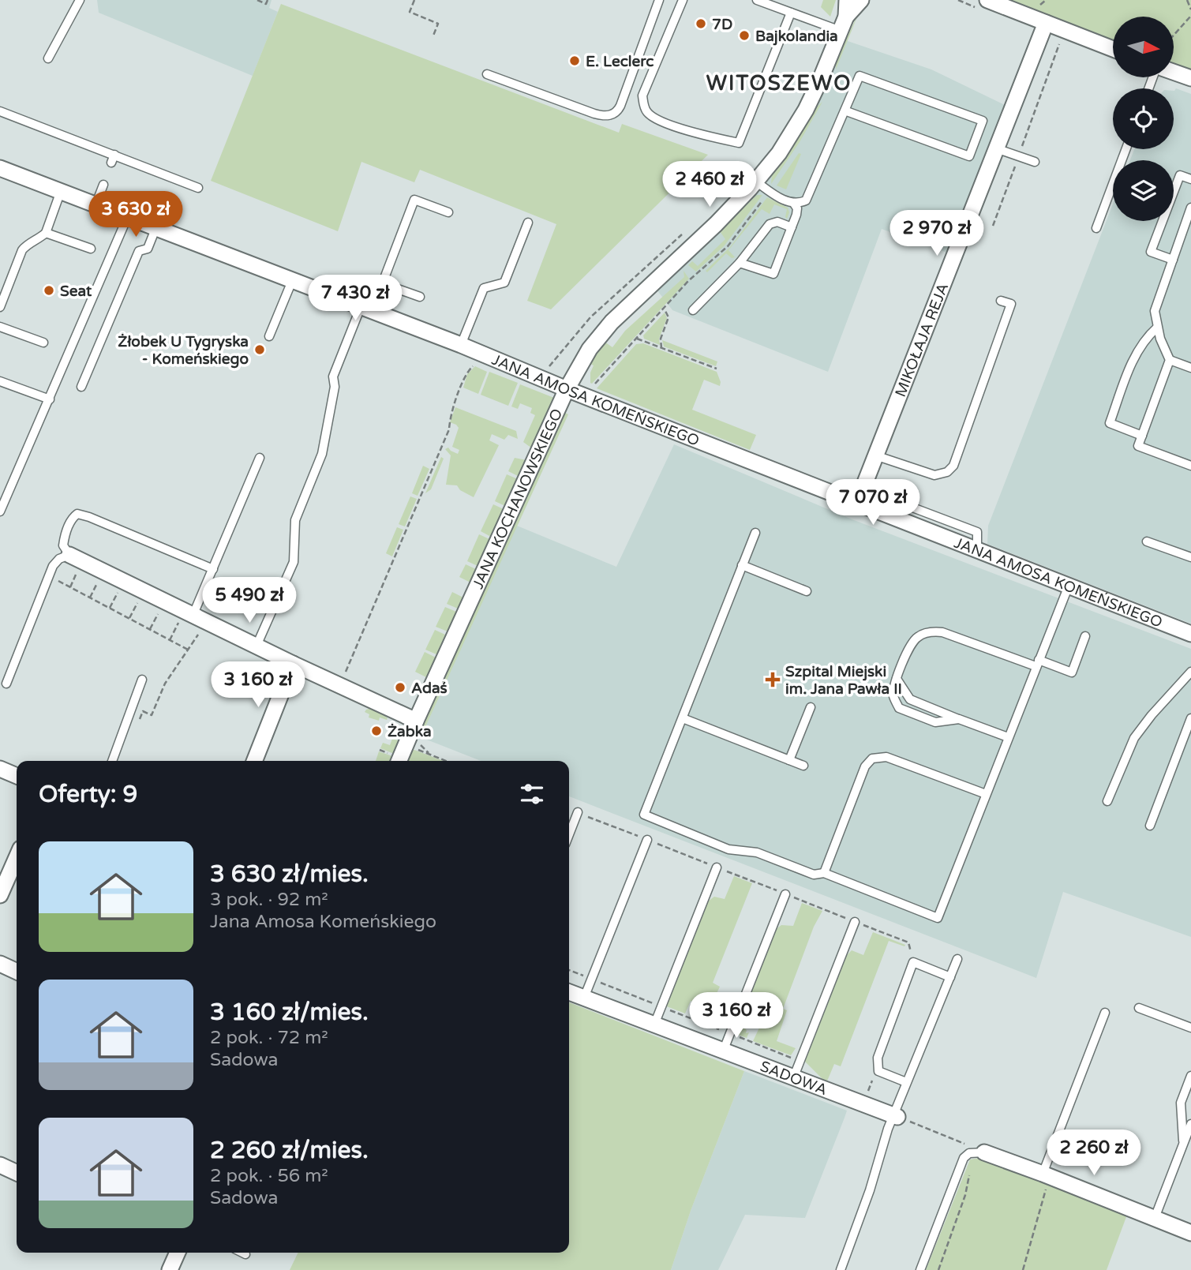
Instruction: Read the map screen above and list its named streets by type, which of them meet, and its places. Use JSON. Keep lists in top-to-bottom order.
{
  "streets": {
    "street": [
      "MIKOŁAJA REJA",
      "JANA AMOSA KOMEŃSKIEGO",
      "JANA KOCHANOWSKIEGO",
      "SADOWA"
    ]
  },
  "crossings": [
    ["MIKOŁAJA REJA", "JANA AMOSA KOMEŃSKIEGO"],
    ["JANA AMOSA KOMEŃSKIEGO", "JANA KOCHANOWSKIEGO"]
  ],
  "districts": ["WITOSZEWO"],
  "places": {
    "other": [
      "7D",
      "Bajkolandia",
      "E. Leclerc",
      "Seat",
      "Żłobek U Tygryska - Komeńskiego",
      "Adaś",
      "Żabka"
    ],
    "health": ["Szpital Miejski im. Jana Pawła II"]
  },
  "north": "right",
  "page": {
    "price": [
      "2 460 zł",
      "3 630 zł",
      "2 970 zł",
      "7 430 zł",
      "7 070 zł",
      "5 490 zł",
      "3 160 zł",
      "3 160 zł",
      "2 260 zł"
    ],
    "heading": "Oferty: 9",
    "list": [
      {
        "name": "3 630 zł/mies.",
        "note": "3 pok. · 92 m² · Jana Amosa Komeńskiego"
      },
      {
        "name": "3 160 zł/mies.",
        "note": "2 pok. · 72 m² · Sadowa"
      },
      {
        "name": "2 260 zł/mies.",
        "note": "2 pok. · 56 m² · Sadowa"
      }
    ]
  }
}
